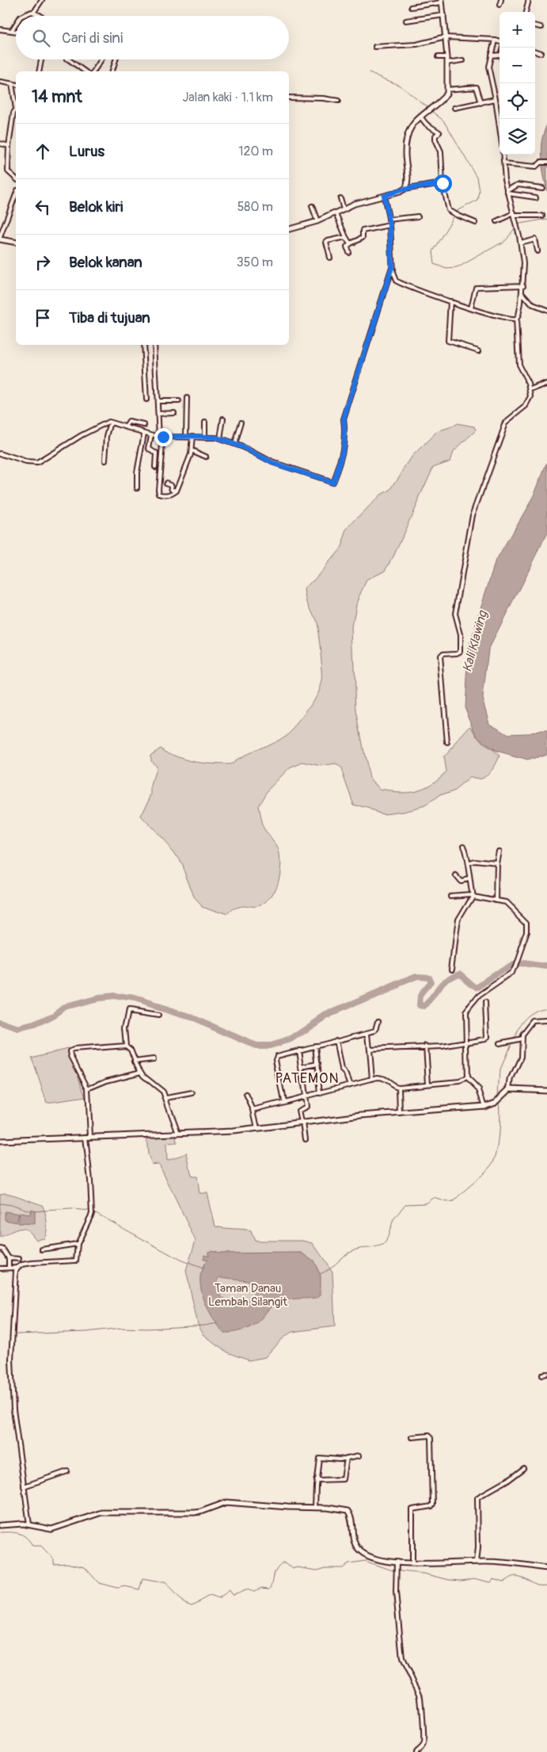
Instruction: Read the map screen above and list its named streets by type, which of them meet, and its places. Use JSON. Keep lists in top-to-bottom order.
{
  "districts": ["PATEMON"],
  "water": ["Kali Klawing"],
  "parks": ["Taman Danau Lembah Silangit"],
  "page": {
    "map_buttons": ["+", "−"],
    "search": "Cari di sini",
    "heading": ["14 mnt", "Jalan kaki · 1.1 km"],
    "list": [
      ["Lurus", "120 m"],
      ["Belok kiri", "580 m"],
      ["Belok kanan", "350 m"],
      "Tiba di tujuan"
    ]
  }
}
